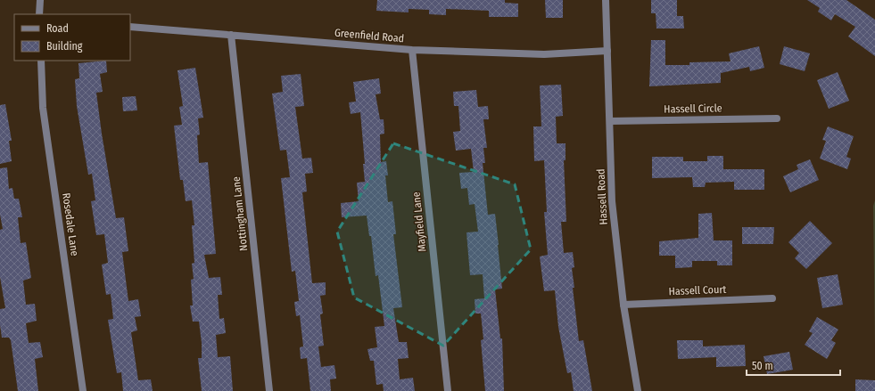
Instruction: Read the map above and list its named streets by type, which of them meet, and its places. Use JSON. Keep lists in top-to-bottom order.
{
  "streets": {
    "street": [
      "Greenfield Road",
      "Hassell Circle",
      "Hassell Road",
      "Nottingham Lane",
      "Mayfield Lane",
      "Rosedale Lane",
      "Hassell Court"
    ]
  },
  "crossings": [
    ["Greenfield Road", "Hassell Road"],
    ["Greenfield Road", "Nottingham Lane"],
    ["Greenfield Road", "Mayfield Lane"],
    ["Hassell Circle", "Hassell Road"],
    ["Hassell Road", "Hassell Court"]
  ],
  "legend": ["Road", "Building"],
  "scale_bar": "50 m"
}
